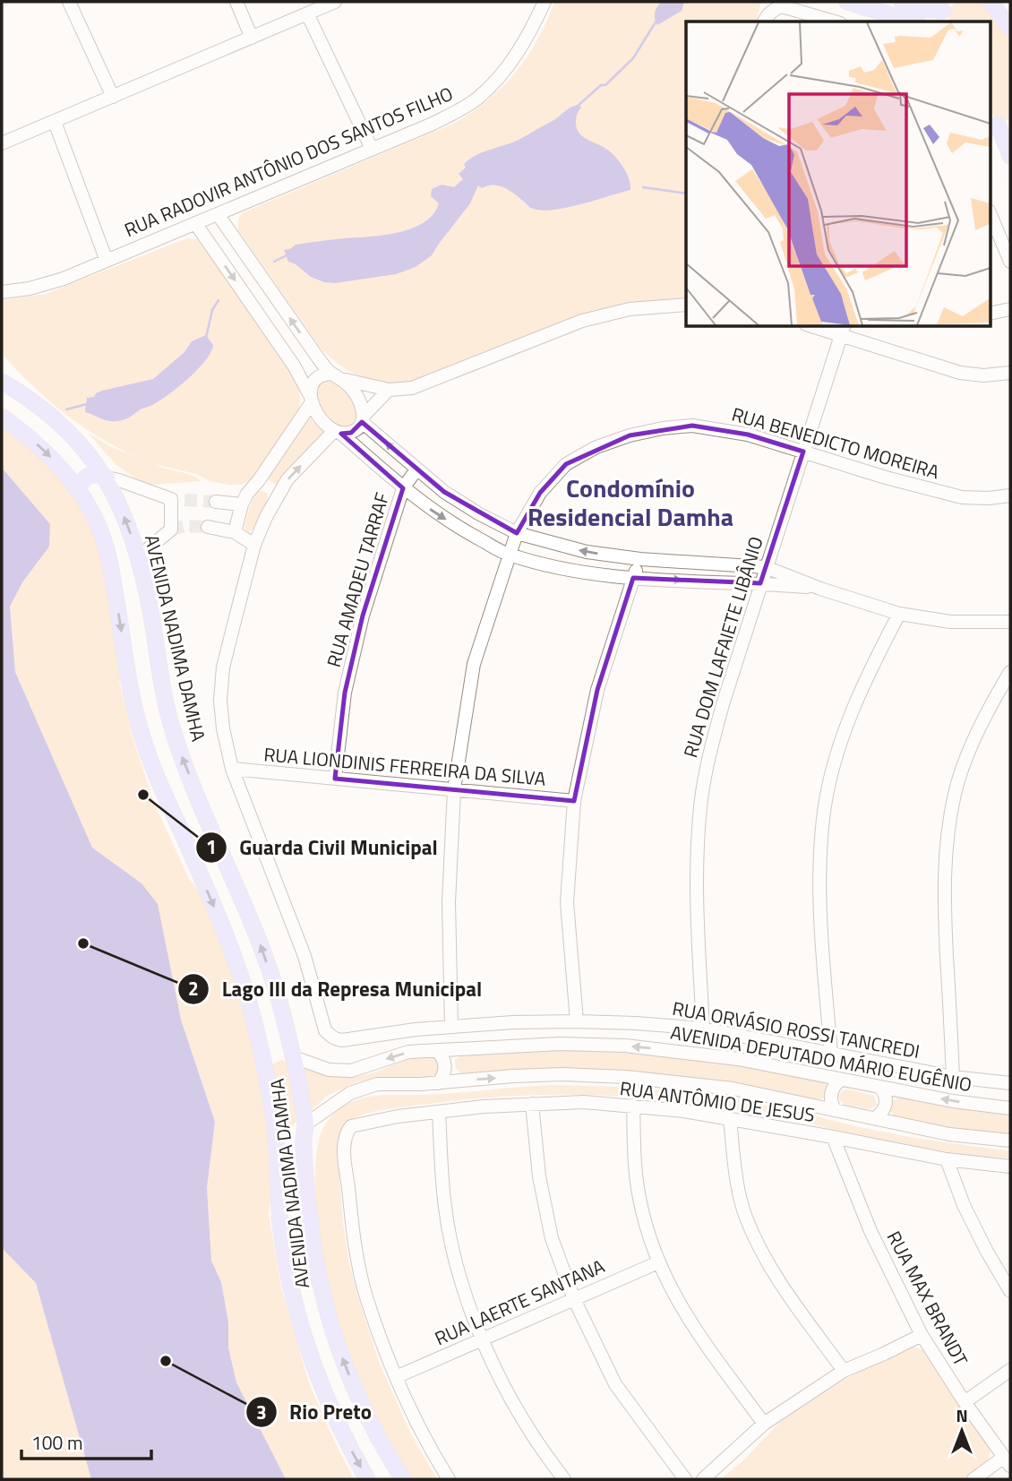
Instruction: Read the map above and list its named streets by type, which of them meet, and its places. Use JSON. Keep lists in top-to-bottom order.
{
  "streets": {
    "main road": ["AVENIDA NADIMA DAMHA"],
    "street": [
      "RUA RADOVIR ANTÔNIO DOS SANTOS FILHO",
      "RUA BENEDICTO MOREIRA",
      "RUA AMADEU TARRAF",
      "RUA DOM LAFAIETE LIBÂNIO",
      "RUA LIONDINIS FERREIRA DA SILVA",
      "RUA ORVÁSIO ROSSI TANCREDI",
      "AVENIDA DEPUTADO MÁRIO EUGÊNIO",
      "RUA ANTÔMIO DE JESUS",
      "RUA MAX BRANDT",
      "RUA LAERTE SANTANA"
    ]
  },
  "crossings": [
    ["RUA BENEDICTO MOREIRA", "RUA DOM LAFAIETE LIBÂNIO"],
    ["RUA BENEDICTO MOREIRA", "RUA LIONDINIS FERREIRA DA SILVA"],
    ["RUA BENEDICTO MOREIRA", "RUA ORVÁSIO ROSSI TANCREDI"],
    ["RUA AMADEU TARRAF", "RUA LIONDINIS FERREIRA DA SILVA"],
    ["AVENIDA NADIMA DAMHA", "AVENIDA DEPUTADO MÁRIO EUGÊNIO"],
    ["RUA DOM LAFAIETE LIBÂNIO", "RUA ORVÁSIO ROSSI TANCREDI"],
    ["RUA LIONDINIS FERREIRA DA SILVA", "RUA ORVÁSIO ROSSI TANCREDI"],
    ["RUA ANTÔMIO DE JESUS", "RUA MAX BRANDT"],
    ["RUA ANTÔMIO DE JESUS", "RUA LAERTE SANTANA"]
  ],
  "districts": ["Condomínio Residencial Damha"],
  "places": ["Guarda Civil Municipal", "Lago III da Represa Municipal", "Rio Preto"],
  "scale_bar": "100 m",
  "north": "top"
}
